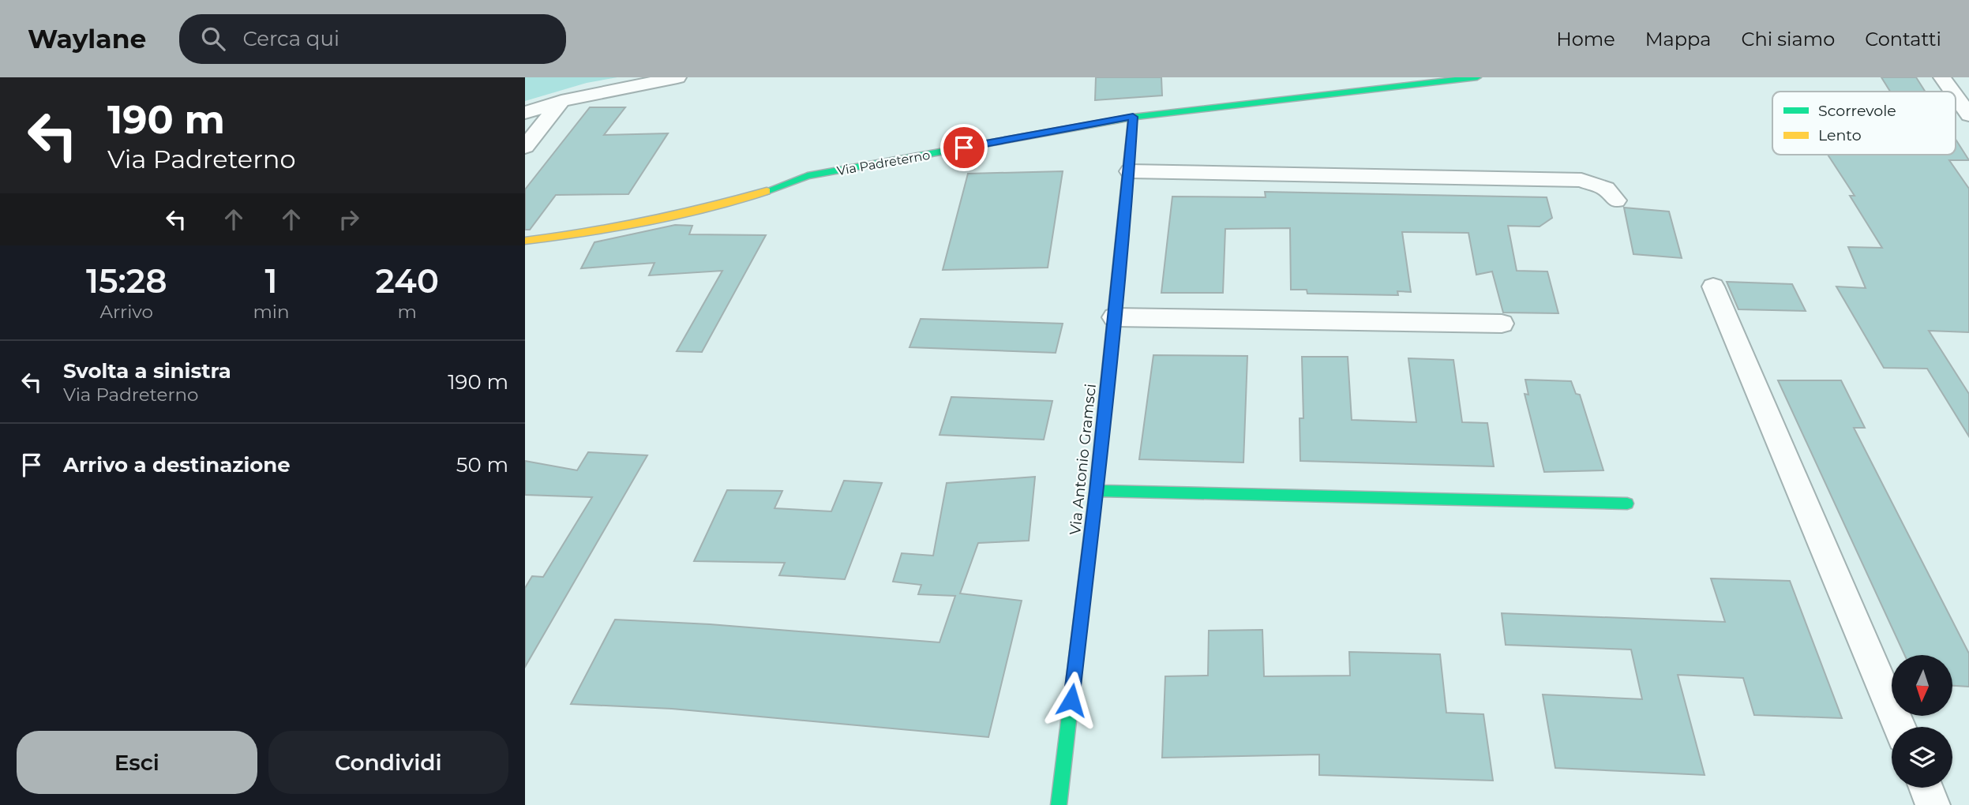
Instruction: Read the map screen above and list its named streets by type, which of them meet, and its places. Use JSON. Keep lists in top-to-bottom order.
{
  "streets": {
    "street": ["Via Padreterno", "Via Antonio Gramsci"]
  },
  "crossings": [
    ["Via Padreterno", "Via Antonio Gramsci"]
  ],
  "legend": ["Scorrevole", "Lento"],
  "north": "bottom",
  "page": {
    "header": "Waylane",
    "search": "Cerca qui",
    "nav": [
      "Home",
      "Mappa",
      "Chi siamo",
      "Contatti"
    ],
    "turn": ["190 m", "Via Padreterno"],
    "eta": [
      "15:28",
      "Arrivo",
      "1",
      "min",
      "240",
      "m"
    ],
    "list": [
      {
        "name": "Svolta a sinistra",
        "note": "Via Padreterno",
        "value": "190 m"
      },
      {
        "name": "Arrivo a destinazione",
        "value": "50 m"
      }
    ],
    "buttons": ["Esci", "Condividi"]
  }
}
